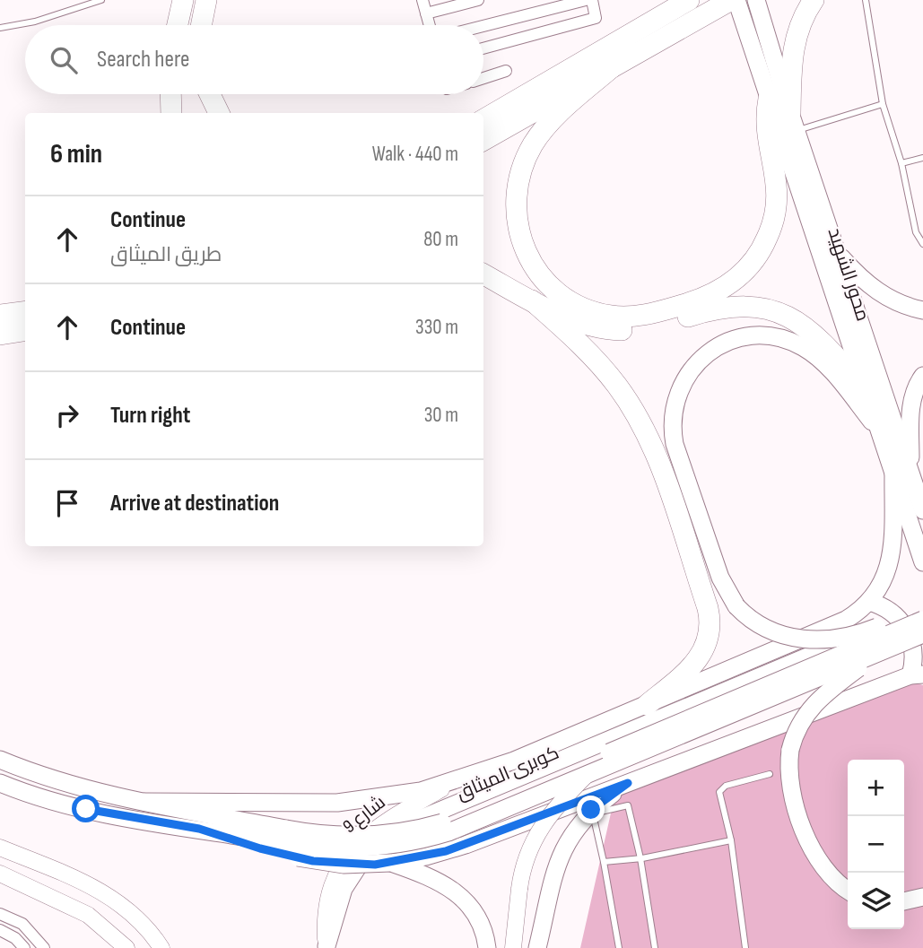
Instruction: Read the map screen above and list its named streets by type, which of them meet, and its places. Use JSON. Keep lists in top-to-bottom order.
{
  "streets": {
    "main road": ["محور الشهيد", "كوبرى الميثاق", "شارع 9"]
  },
  "page": {
    "search": "Search here",
    "heading": ["6 min", "Walk · 440 m"],
    "list": [
      ["Continue", "طريق الميثاق", "80 m"],
      ["Continue", "330 m"],
      ["Turn right", "30 m"],
      "Arrive at destination"
    ],
    "map_buttons": ["+", "−"]
  }
}
